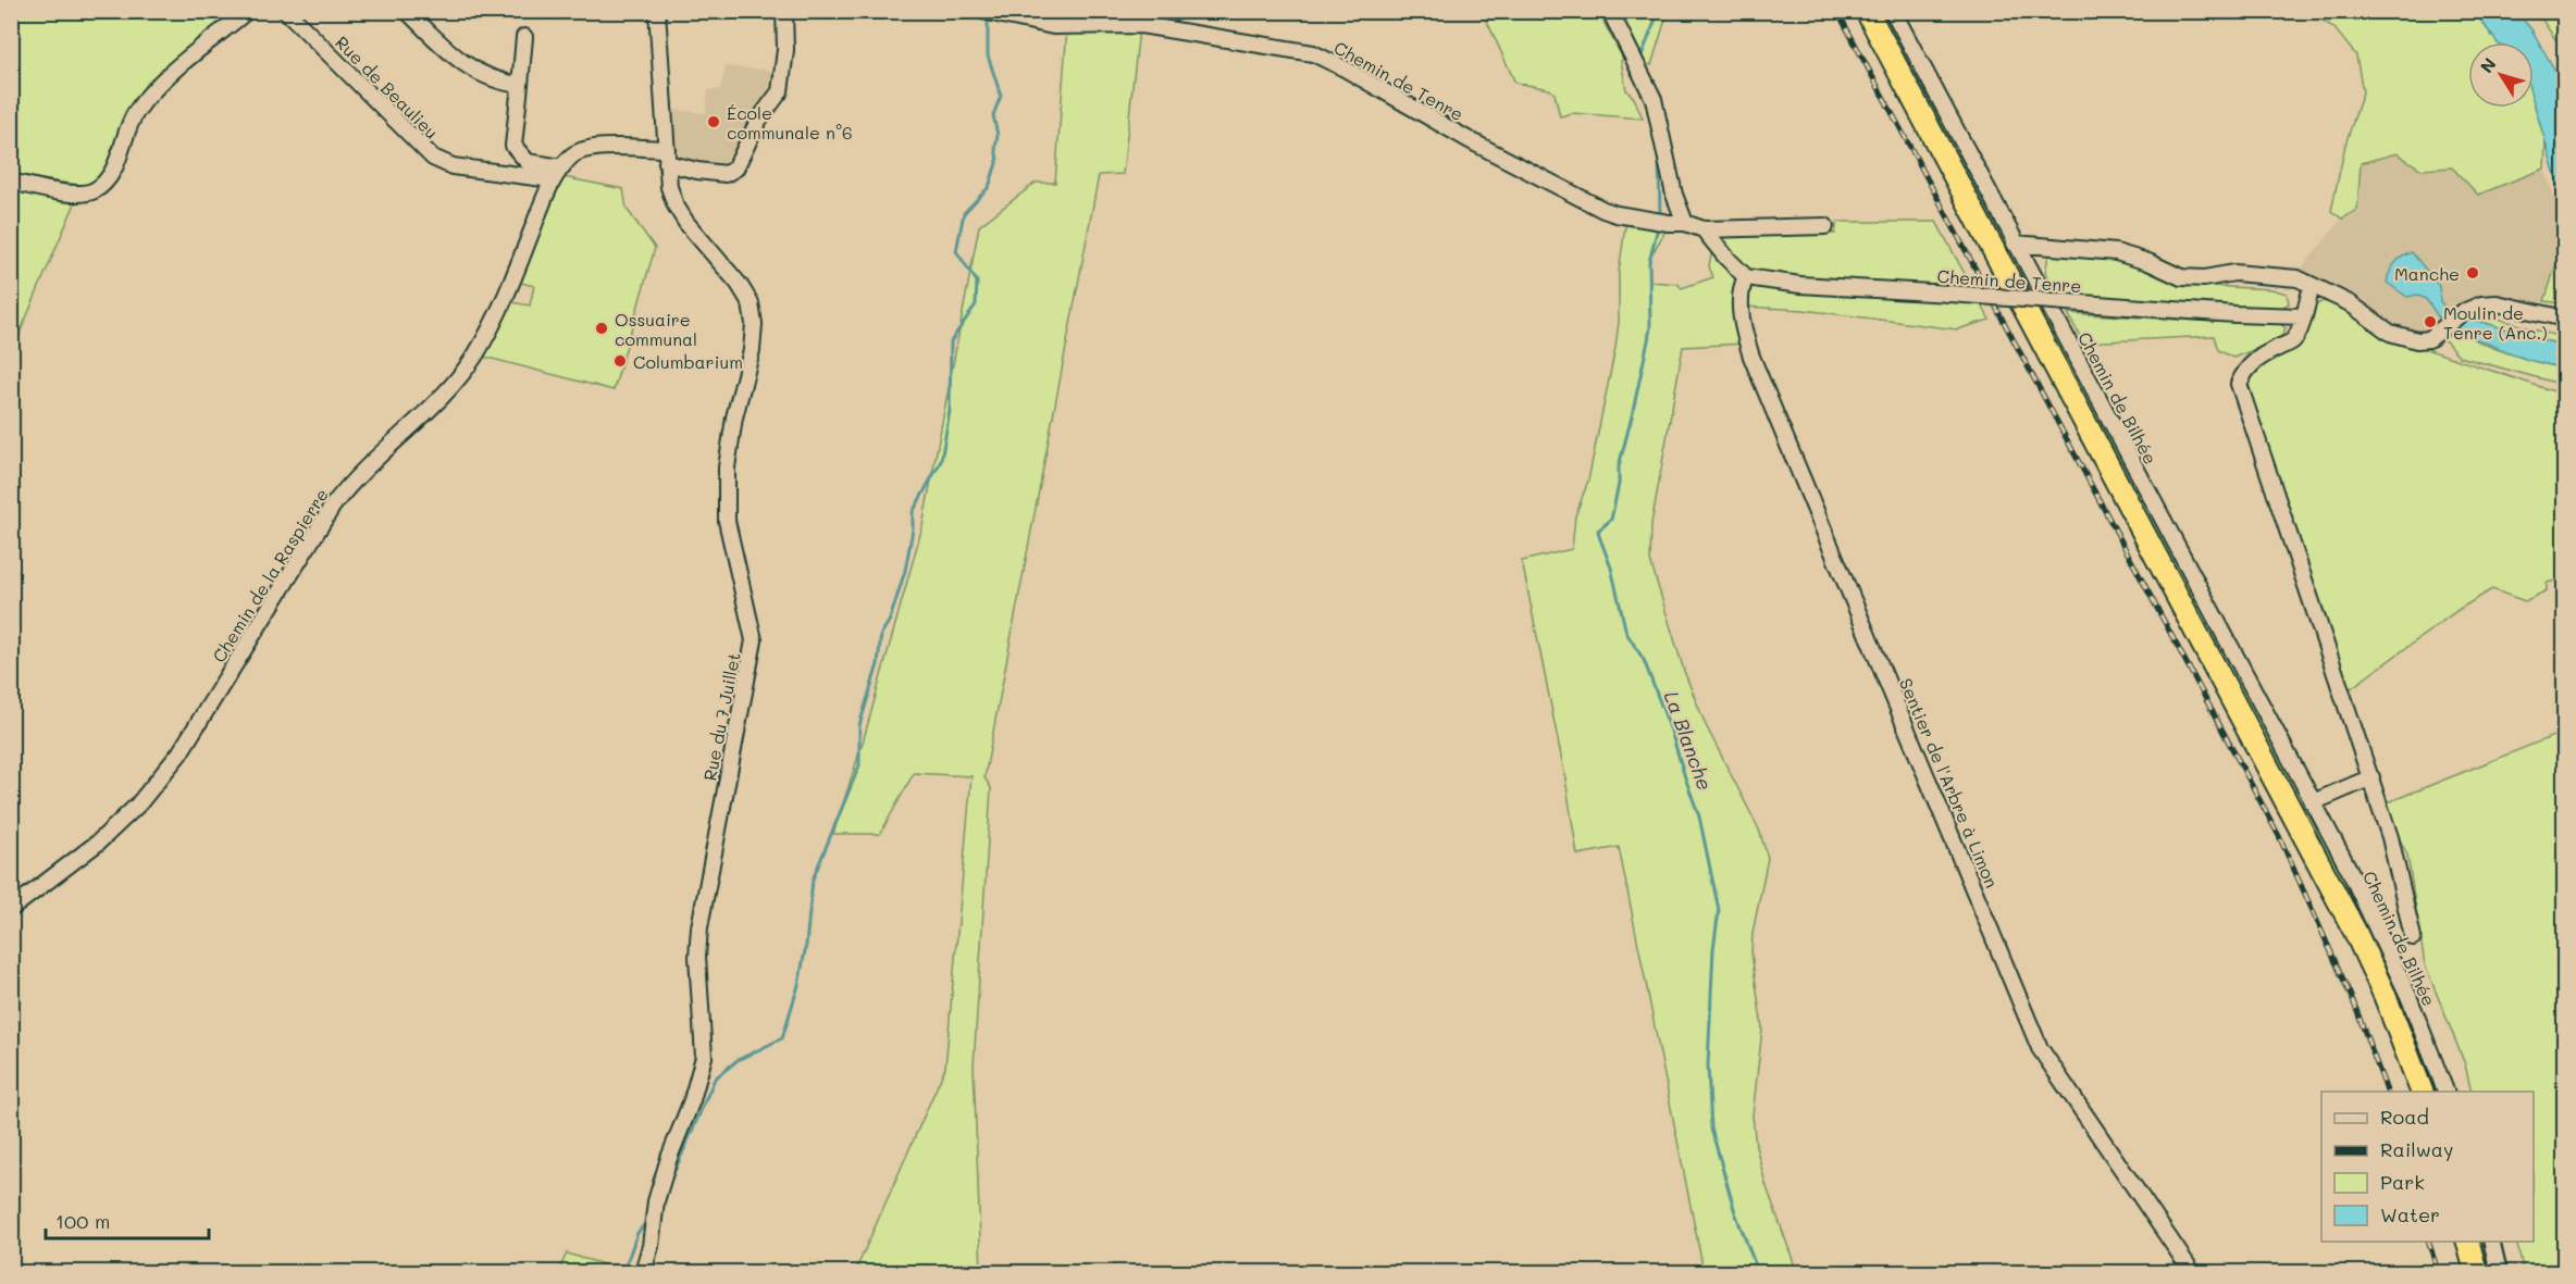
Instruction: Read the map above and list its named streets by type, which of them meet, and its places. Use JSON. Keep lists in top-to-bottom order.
{
  "streets": {
    "street": [
      "Chemin de Tenre",
      "Rue de Beaulieu",
      "Chemin de Bilhée",
      "Chemin de la Raspierre",
      "Rue du 7 Juillet",
      "Sentier de l'Arbre à Limon"
    ]
  },
  "crossings": [
    ["Chemin de Tenre", "Chemin de Bilhée"],
    ["Chemin de Tenre", "Sentier de l'Arbre à Limon"],
    ["Rue de Beaulieu", "Chemin de la Raspierre"],
    ["Chemin de la Raspierre", "Rue du 7 Juillet"]
  ],
  "water": ["La Blanche"],
  "places": [
    "École communale n°6",
    "Manche",
    "Moulin de Tenre (Anc.)",
    "Ossuaire communal",
    "Columbarium"
  ],
  "legend": [
    "Road",
    "Railway",
    "Park",
    "Water"
  ],
  "scale_bar": "100 m",
  "north": "top left"
}
